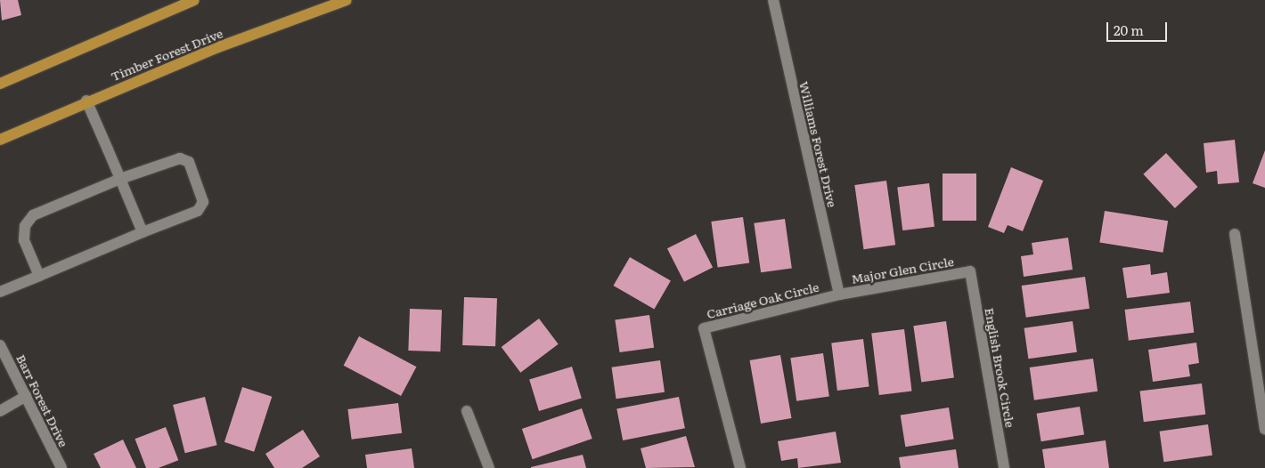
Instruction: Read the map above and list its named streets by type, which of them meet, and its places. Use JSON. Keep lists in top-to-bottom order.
{
  "streets": {
    "main road": ["Timber Forest Drive"],
    "street": [
      "Williams Forest Drive",
      "Major Glen Circle",
      "Carriage Oak Circle",
      "English Brook Circle",
      "Barr Forest Drive"
    ]
  },
  "crossings": [
    ["Williams Forest Drive", "Major Glen Circle"],
    ["Williams Forest Drive", "Carriage Oak Circle"],
    ["Major Glen Circle", "Carriage Oak Circle"],
    ["Major Glen Circle", "English Brook Circle"]
  ],
  "scale_bar": "20 m"
}
